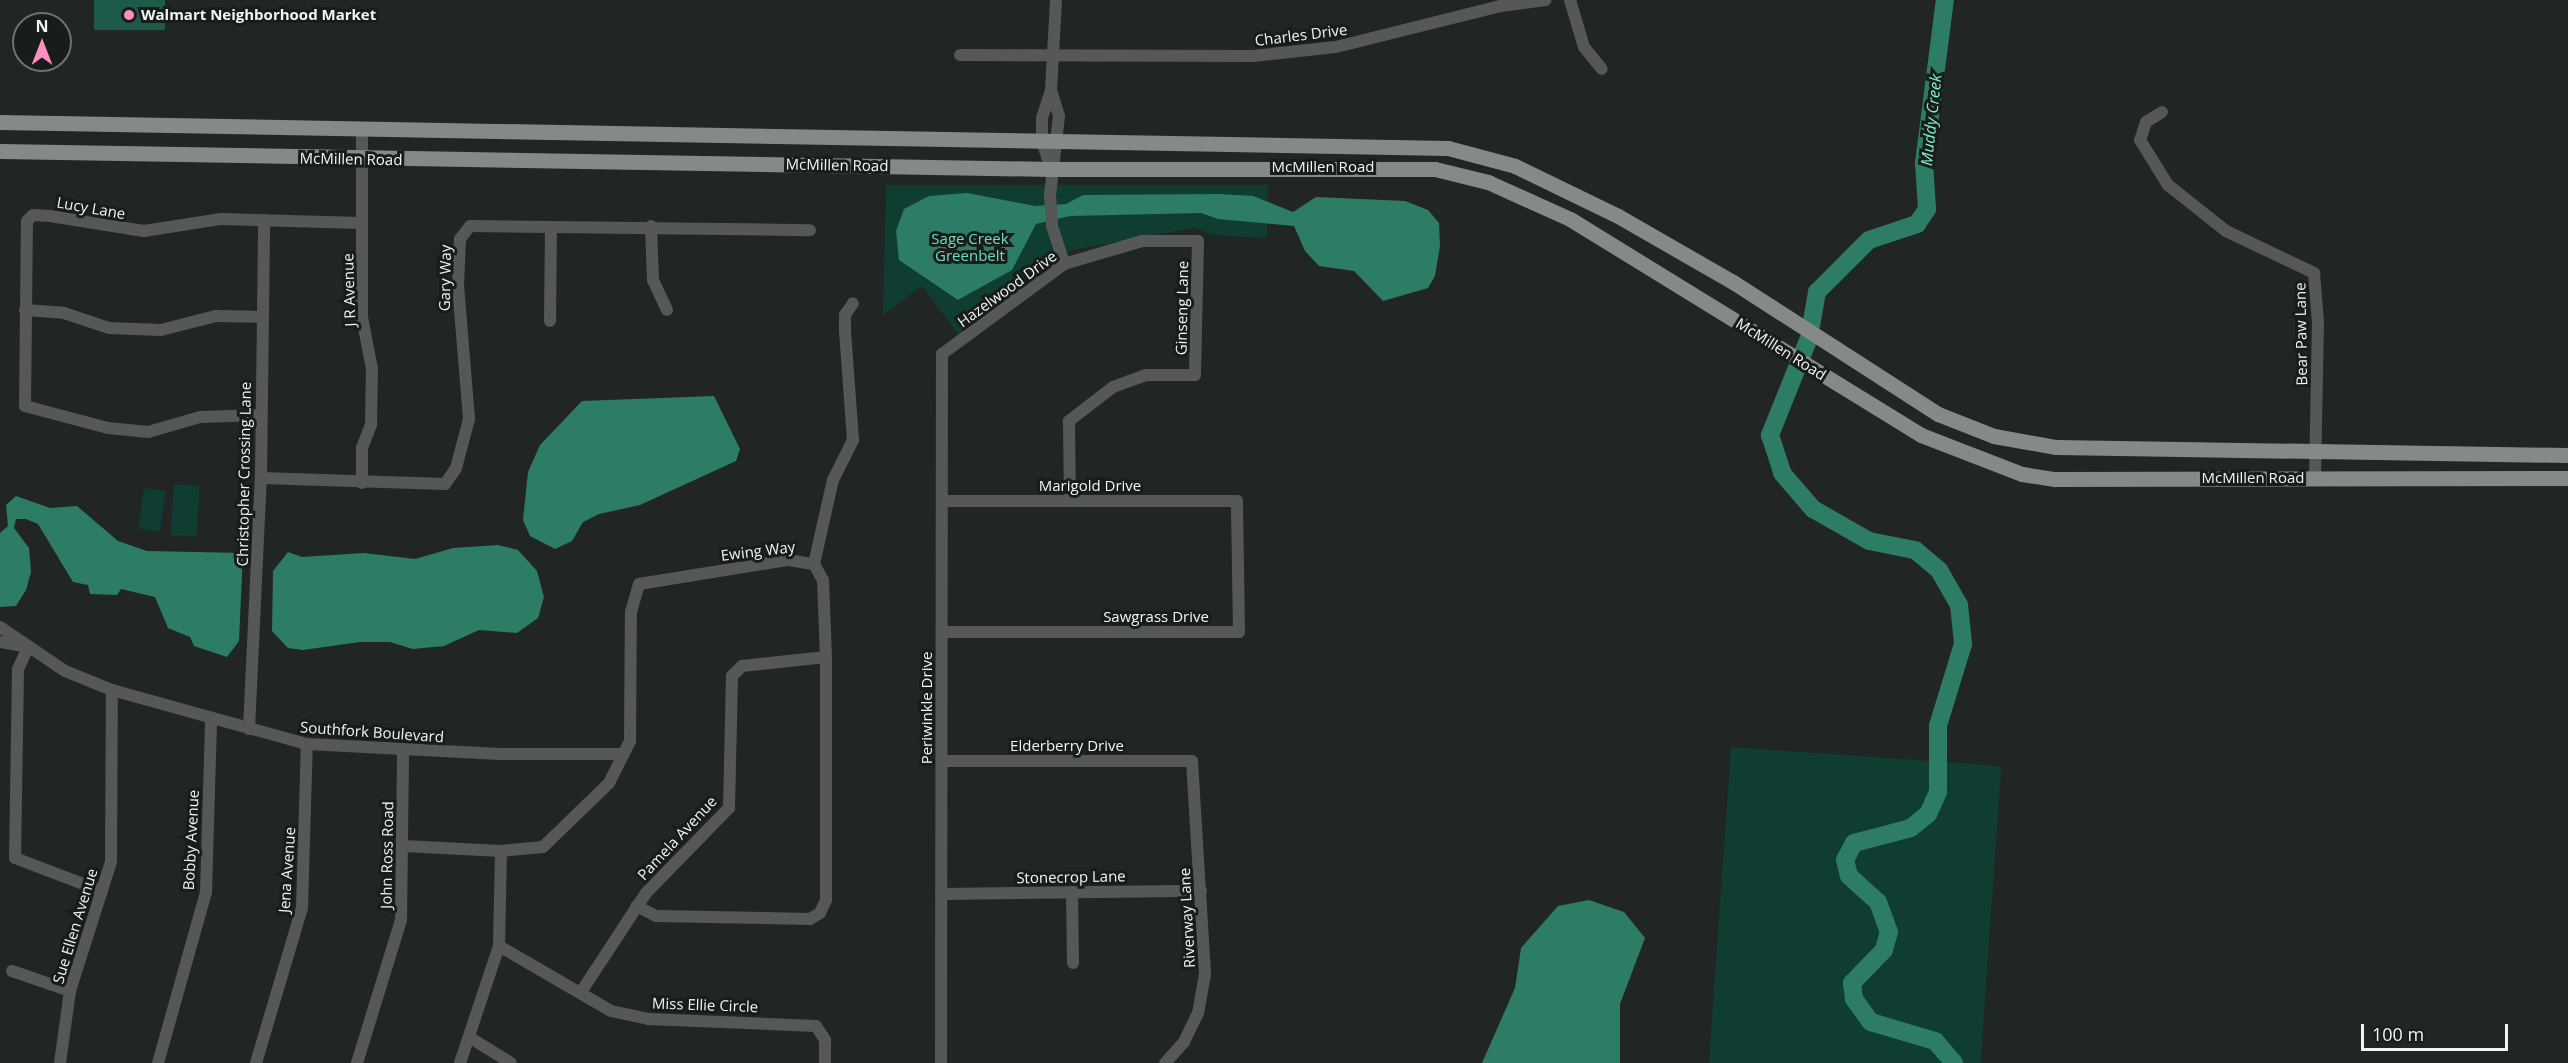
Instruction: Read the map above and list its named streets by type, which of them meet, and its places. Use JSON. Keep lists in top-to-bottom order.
{
  "streets": {
    "main road": ["McMillen Road"],
    "street": [
      "Charles Drive",
      "Lucy Lane",
      "Gary Way",
      "Hazelwood Drive",
      "J R Avenue",
      "Ginseng Lane",
      "Bear Paw Lane",
      "Christopher Crossing Lane",
      "Marigold Drive",
      "Ewing Way",
      "Sawgrass Drive",
      "Periwinkle Drive",
      "Southfork Boulevard",
      "Elderberry Drive",
      "Pamela Avenue",
      "Bobby Avenue",
      "John Ross Road",
      "Jena Avenue",
      "Stonecrop Lane",
      "Riverway Lane",
      "Sue Ellen Avenue",
      "Miss Ellie Circle"
    ]
  },
  "crossings": [
    ["McMillen Road", "J R Avenue"],
    ["McMillen Road", "Bear Paw Lane"],
    ["Lucy Lane", "J R Avenue"],
    ["Lucy Lane", "Christopher Crossing Lane"],
    ["Gary Way", "J R Avenue"],
    ["Gary Way", "Christopher Crossing Lane"],
    ["Hazelwood Drive", "Ginseng Lane"],
    ["Hazelwood Drive", "Periwinkle Drive"],
    ["Ginseng Lane", "Marigold Drive"],
    ["Christopher Crossing Lane", "Southfork Boulevard"],
    ["Marigold Drive", "Sawgrass Drive"],
    ["Marigold Drive", "Periwinkle Drive"],
    ["Ewing Way", "Southfork Boulevard"],
    ["Ewing Way", "Pamela Avenue"],
    ["Ewing Way", "John Ross Road"],
    ["Sawgrass Drive", "Periwinkle Drive"],
    ["Periwinkle Drive", "Elderberry Drive"],
    ["Periwinkle Drive", "Stonecrop Lane"],
    ["Southfork Boulevard", "Bobby Avenue"],
    ["Southfork Boulevard", "John Ross Road"],
    ["Southfork Boulevard", "Jena Avenue"],
    ["Southfork Boulevard", "Sue Ellen Avenue"],
    ["Elderberry Drive", "Riverway Lane"],
    ["Pamela Avenue", "Miss Ellie Circle"],
    ["Stonecrop Lane", "Riverway Lane"]
  ],
  "water": ["Muddy Creek"],
  "parks": ["Sage Creek Greenbelt"],
  "places": ["Walmart Neighborhood Market"],
  "scale_bar": "100 m",
  "north": "top"
}
